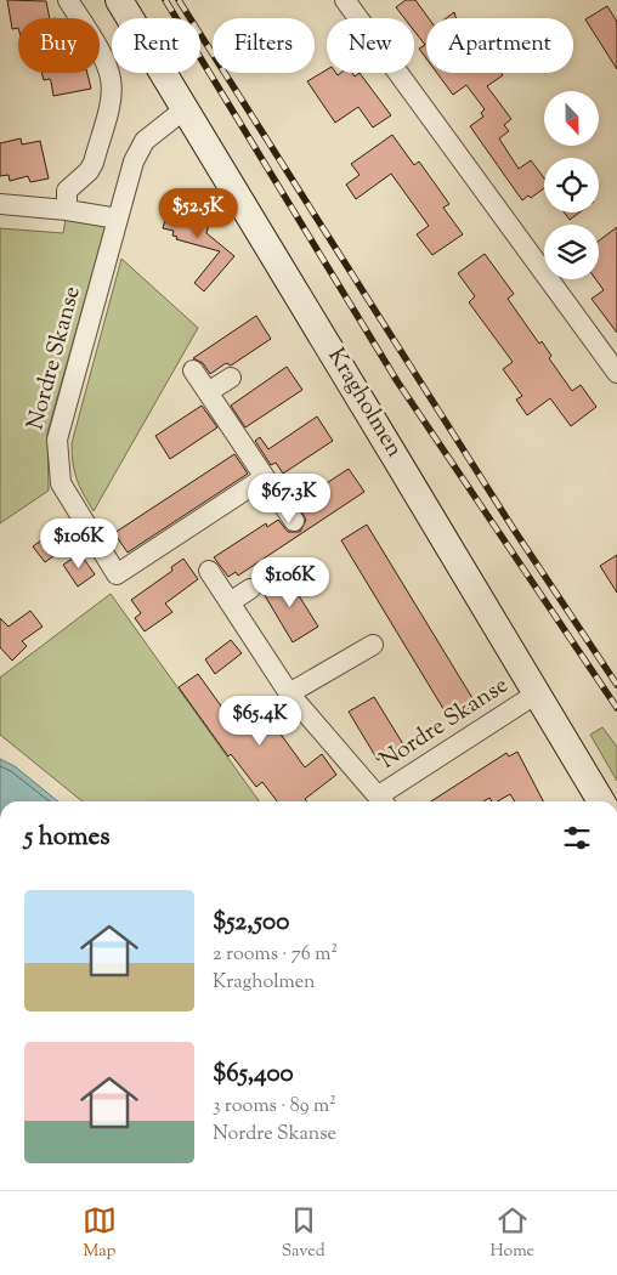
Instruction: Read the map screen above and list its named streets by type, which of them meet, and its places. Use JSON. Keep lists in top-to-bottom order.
{
  "streets": {
    "street": ["Nordre Skanse", "Kragholmen"]
  },
  "crossings": [
    ["Nordre Skanse", "Kragholmen"]
  ],
  "north": "bottom",
  "page": {
    "chip": [
      "Buy",
      "Rent",
      "Filters",
      "New",
      "Apartment"
    ],
    "price": [
      "$52.5K",
      "$67.3K",
      "$106K",
      "$106K",
      "$65.4K"
    ],
    "heading": "5 homes",
    "list": [
      {
        "name": "$52,500",
        "note": "2 rooms · 76 m² · Kragholmen"
      },
      {
        "name": "$65,400",
        "note": "3 rooms · 89 m² · Nordre Skanse"
      }
    ],
    "tabs": ["Map", "Saved", "Home"]
  }
}
